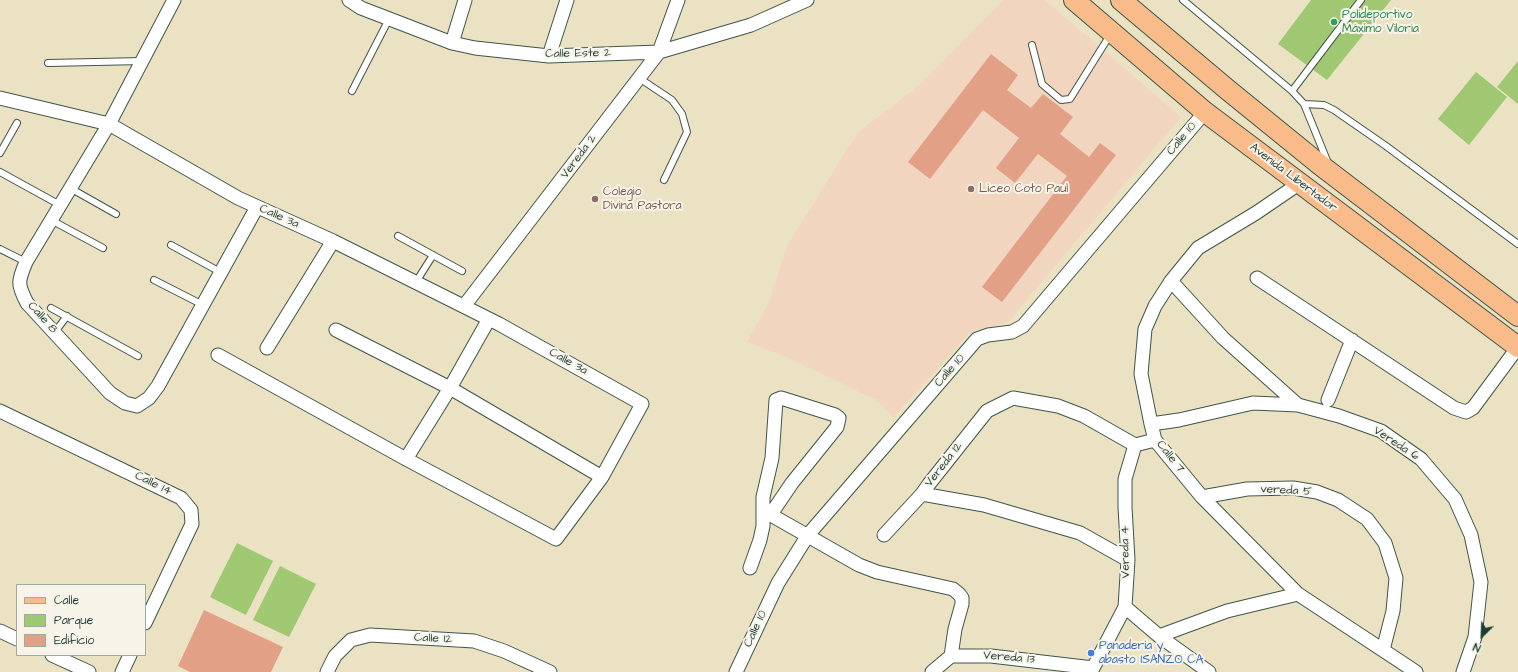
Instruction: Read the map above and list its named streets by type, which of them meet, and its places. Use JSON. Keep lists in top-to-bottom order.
{
  "streets": {
    "main road": ["Avenida Libertador"],
    "street": [
      "Calle Este 2",
      "Calle 10",
      "Vereda 2",
      "Calle 3a",
      "Calle 8",
      "Vereda 6",
      "Calle 7",
      "Vereda 12",
      "Calle 14",
      "vereda 5",
      "Vereda 4",
      "Calle 12",
      "Vereda 13"
    ]
  },
  "crossings": [
    ["Calle Este 2", "Vereda 2"],
    ["Calle 10", "Avenida Libertador"],
    ["Vereda 2", "Calle 3a"],
    ["Avenida Libertador", "Calle 7"],
    ["Calle 3a", "Calle 8"],
    ["Vereda 6", "Calle 7"],
    ["Calle 7", "vereda 5"],
    ["Vereda 12", "Vereda 4"],
    ["Vereda 4", "Vereda 13"]
  ],
  "places": [
    "Polideportivo Máximo Viloria",
    "Liceo Coto Paul",
    "Colegio Divina Pastora",
    "Panadería y abasto ISANZO CA"
  ],
  "legend": ["Calle", "Parque", "Edificio"],
  "north": "bottom left"
}
